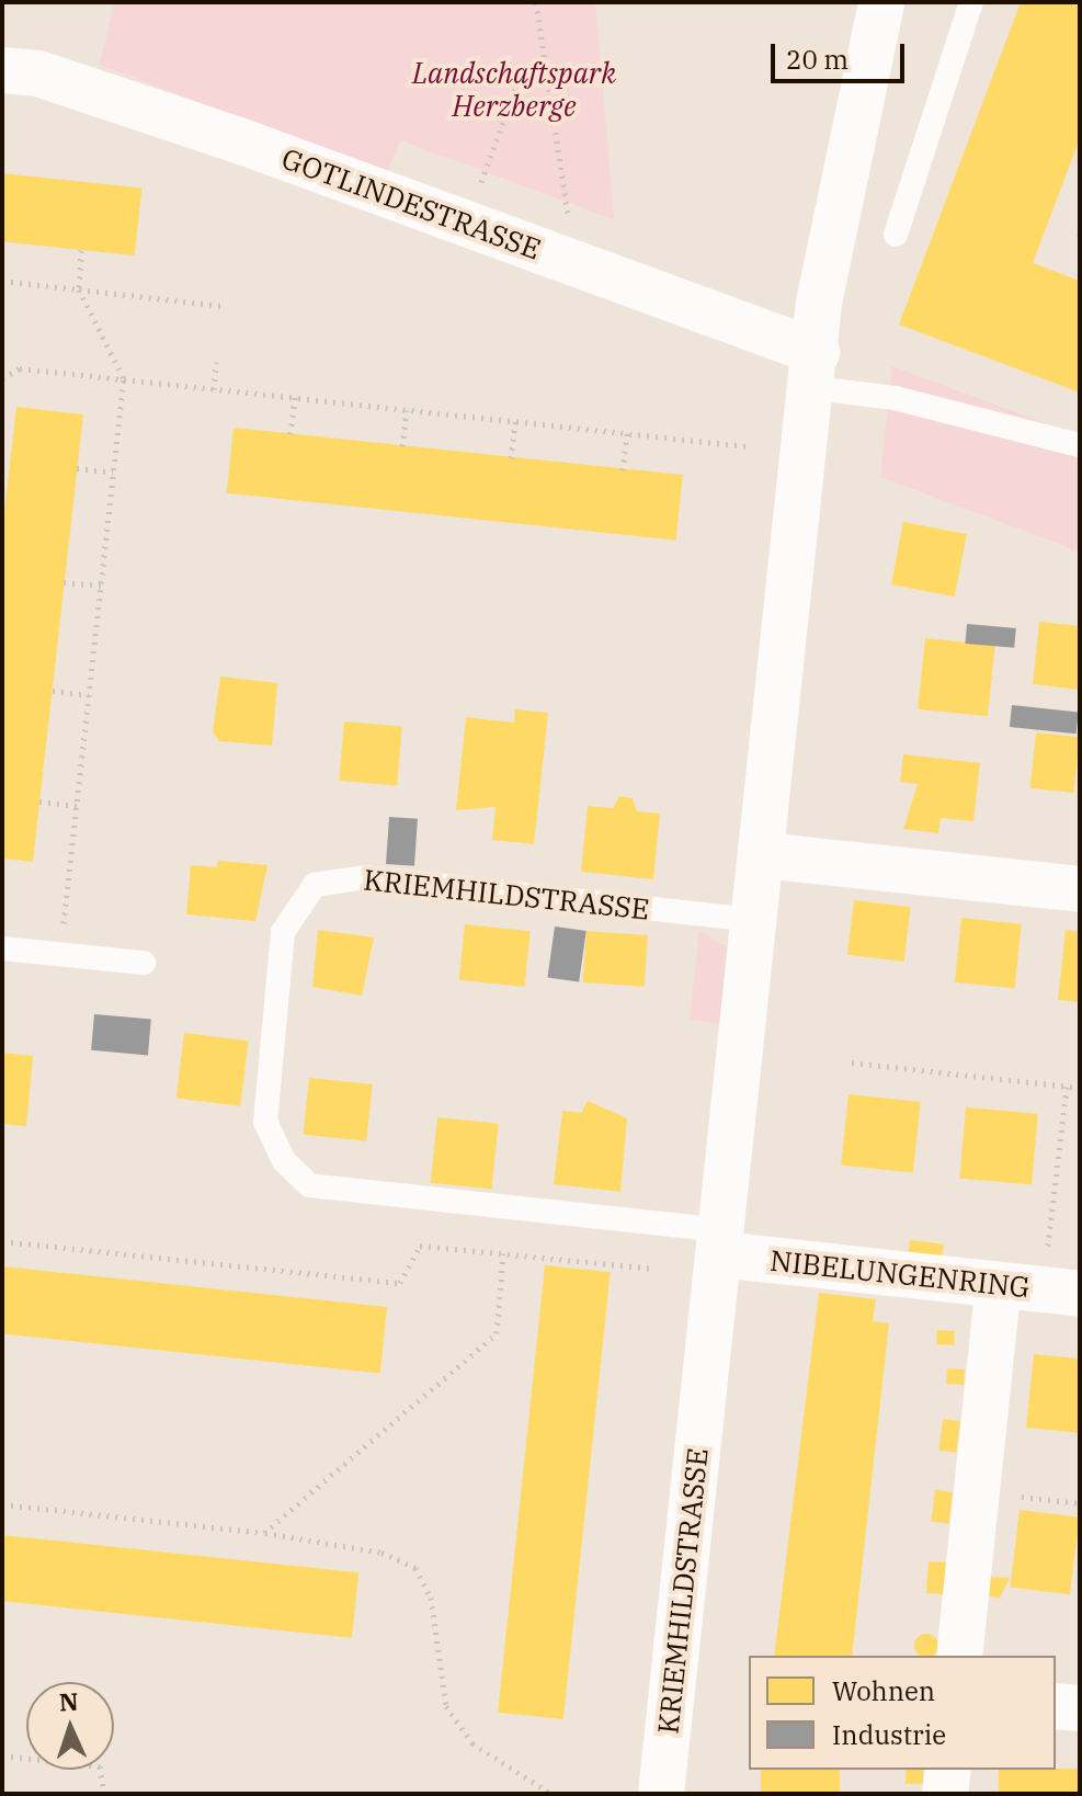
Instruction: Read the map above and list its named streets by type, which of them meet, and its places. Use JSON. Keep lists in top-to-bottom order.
{
  "streets": {
    "street": ["GOTLINDESTRASSE", "KRIEMHILDSTRASSE", "NIBELUNGENRING"]
  },
  "crossings": [
    ["GOTLINDESTRASSE", "KRIEMHILDSTRASSE"],
    ["KRIEMHILDSTRASSE", "NIBELUNGENRING"]
  ],
  "parks": ["Landschaftspark Herzberge"],
  "legend": ["Wohnen", "Industrie"],
  "scale_bar": "20 m",
  "north": "top"
}
